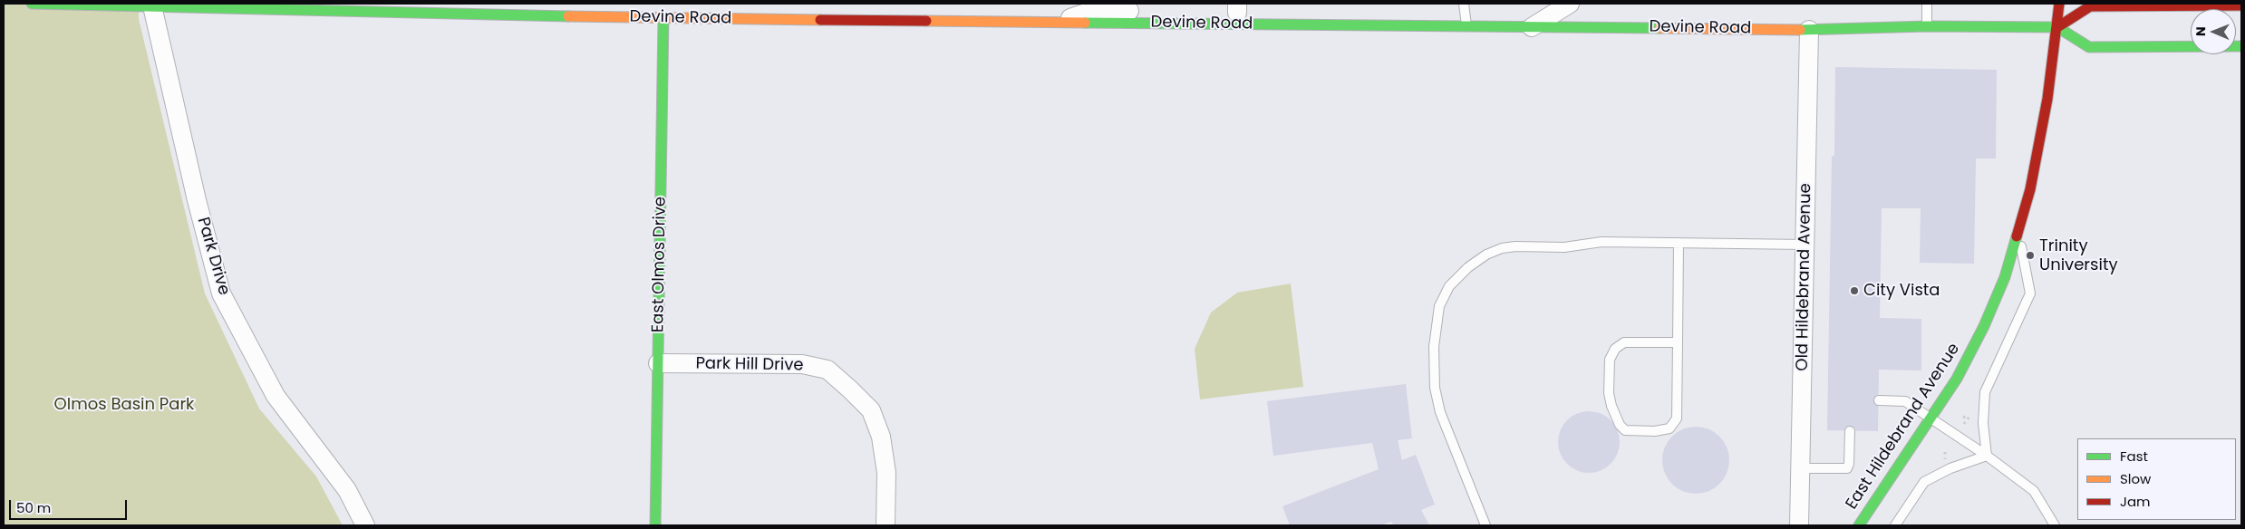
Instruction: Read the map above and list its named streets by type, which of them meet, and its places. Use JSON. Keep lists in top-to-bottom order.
{
  "streets": {
    "street": [
      "Devine Road",
      "Park Drive",
      "East Olmos Drive",
      "Old Hildebrand Avenue",
      "Park Hill Drive",
      "East Hildebrand Avenue"
    ]
  },
  "crossings": [
    ["Devine Road", "Park Drive"],
    ["Devine Road", "East Olmos Drive"],
    ["Devine Road", "Old Hildebrand Avenue"],
    ["Devine Road", "East Hildebrand Avenue"],
    ["East Olmos Drive", "Park Hill Drive"]
  ],
  "parks": ["Olmos Basin Park"],
  "places": ["Trinity University", "City Vista"],
  "legend": ["Fast", "Slow", "Jam"],
  "scale_bar": "50 m",
  "north": "left"
}
